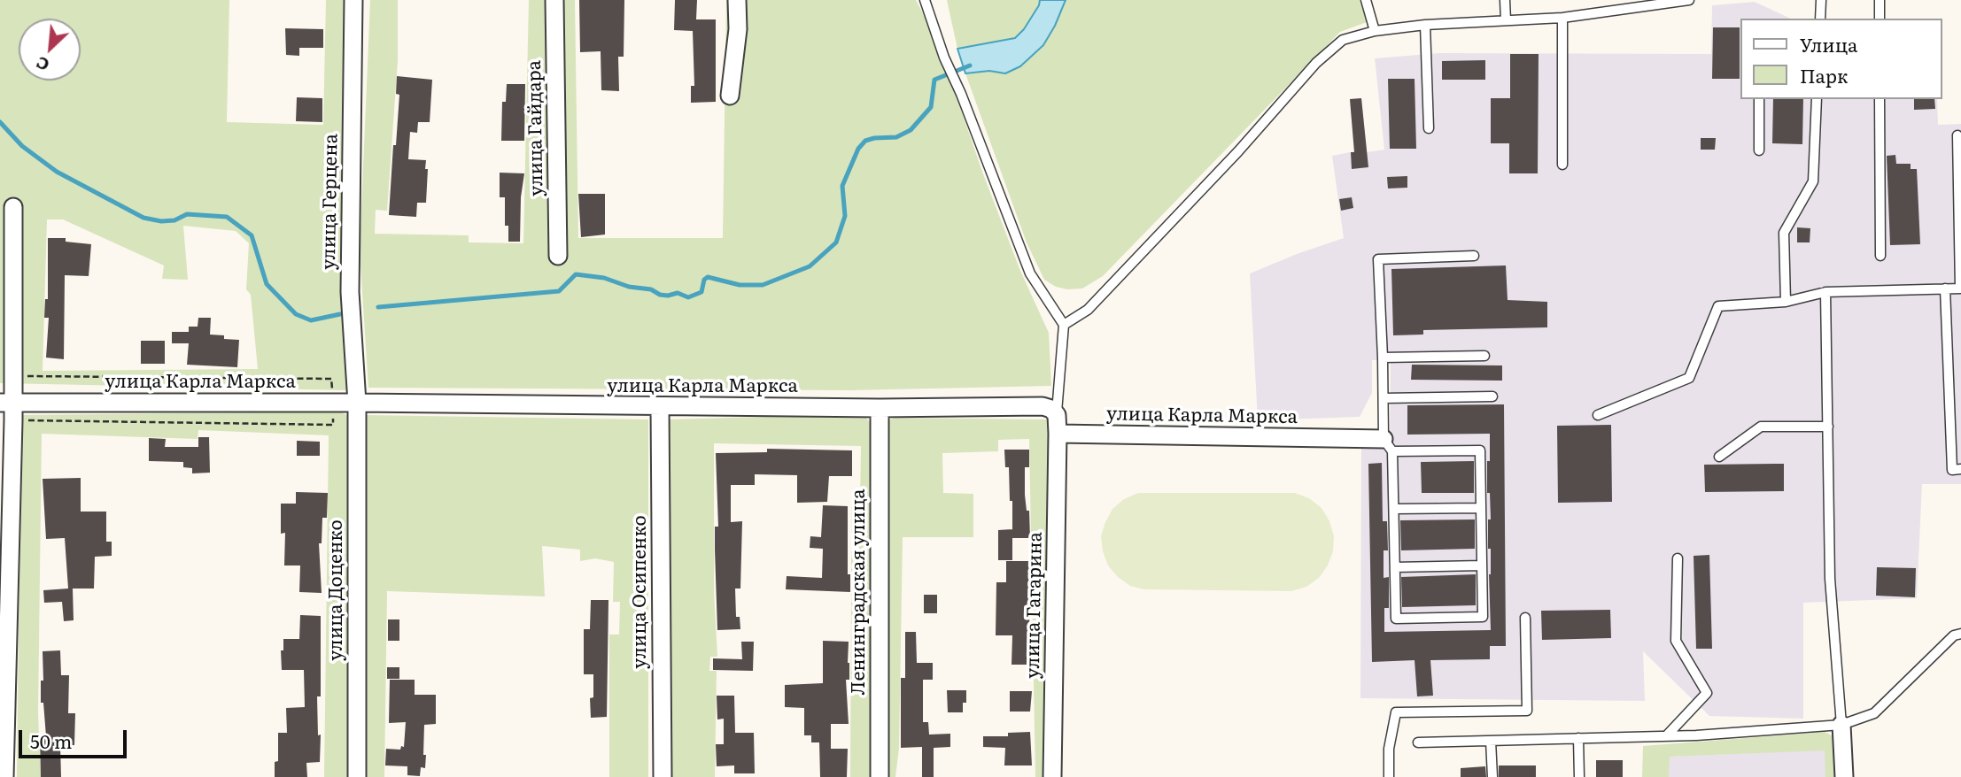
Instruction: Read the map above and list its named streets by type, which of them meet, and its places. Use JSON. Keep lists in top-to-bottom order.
{
  "streets": {
    "street": [
      "улица Гайдара",
      "улица Герцена",
      "улица Карла Маркса",
      "улица Доценко",
      "улица Осипенко",
      "Ленинградская улица",
      "улица Гагарина"
    ]
  },
  "crossings": [
    ["улица Герцена", "улица Карла Маркса"],
    ["улица Герцена", "улица Доценко"],
    ["улица Карла Маркса", "улица Доценко"],
    ["улица Карла Маркса", "улица Осипенко"],
    ["улица Карла Маркса", "Ленинградская улица"],
    ["улица Карла Маркса", "улица Гагарина"]
  ],
  "legend": ["Улица", "Парк"],
  "scale_bar": "50 m",
  "north": "bottom left"
}
